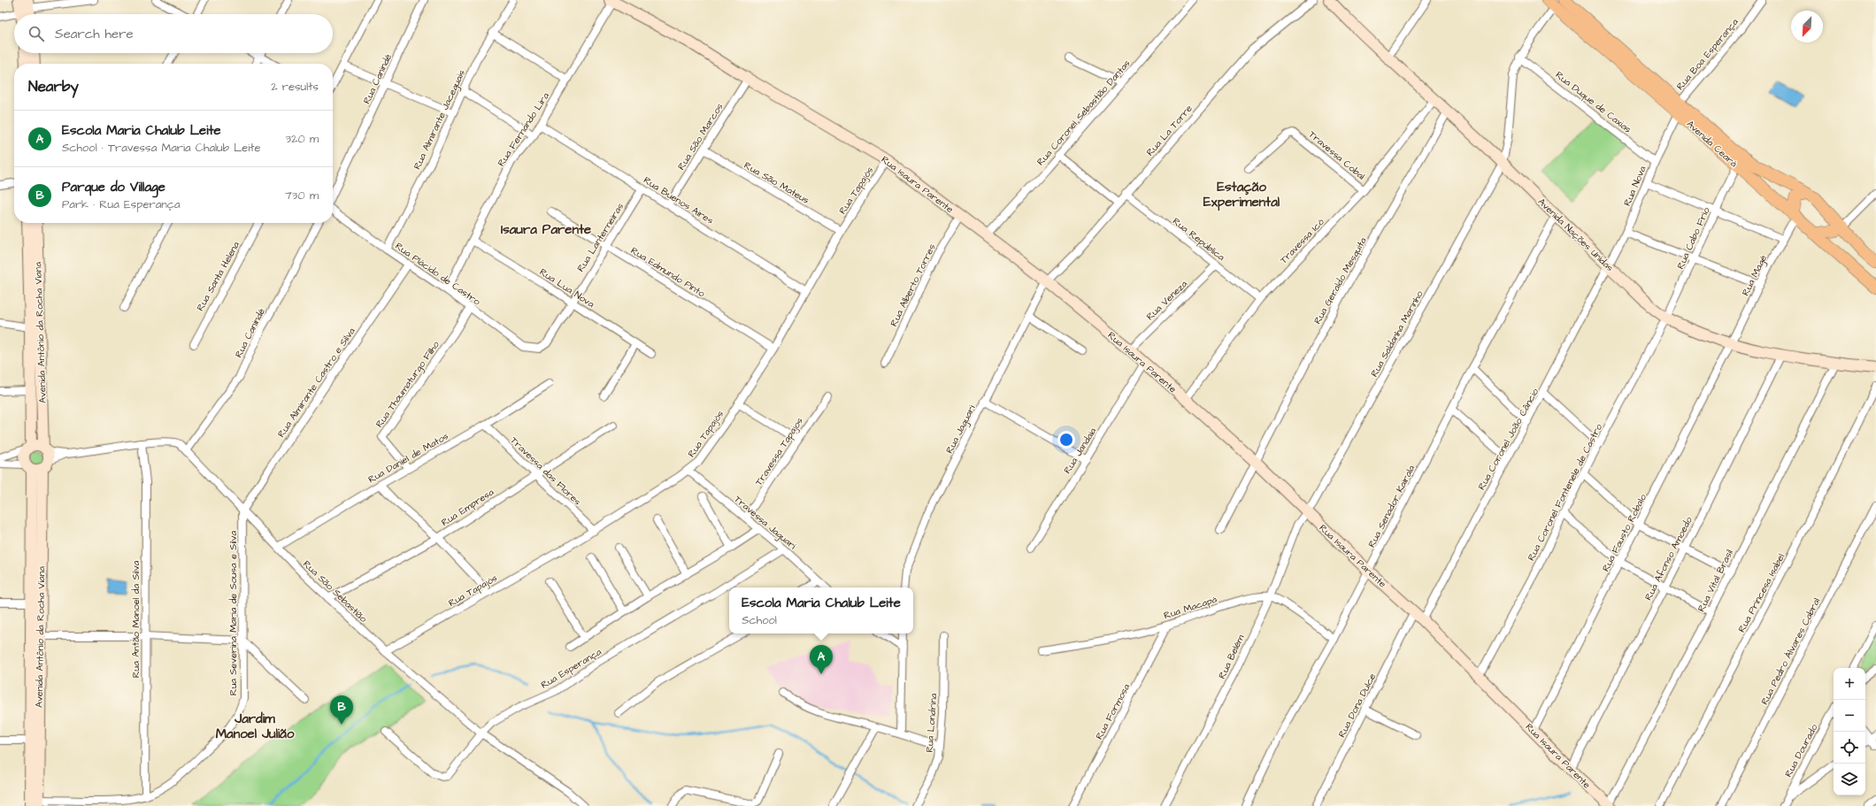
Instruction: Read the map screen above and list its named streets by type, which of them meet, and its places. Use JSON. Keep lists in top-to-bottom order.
{
  "streets": {
    "main road": ["Avenida Ceará"],
    "street": [
      "Rua Boa Esperança",
      "Rua Canindé",
      "Rua Duque de Caxias",
      "Rua Coronel Sebastião Dantas",
      "Rua Almirante Jaceguais",
      "Rua Fernando Lira",
      "Rua La Torre",
      "Rua São Marcos",
      "Travessa Cobal",
      "Rua São Mateus",
      "Rua Isaura Parente",
      "Rua Nova",
      "Rua Tapajós",
      "Rua Buenos Aires",
      "Avenida Nações Unidas",
      "Rua Lanterneiras",
      "Rua Cabo Frio",
      "Rua República",
      "Travessa Icó",
      "Rua Edmundo Pinto",
      "Rua Plácido de Castro",
      "Rua Magé",
      "Rua Santa Helena",
      "Rua Geraldo Mesquita",
      "Rua Alberto Torres",
      "Rua Lua Nova",
      "Rua Veneza",
      "Avenida Antônio da Rocha Viana",
      "Rua Saldanha Marinho",
      "Rua Almirante Castro e Silva",
      "Rua Thaumaturgo Filho",
      "Rua Jaguari",
      "Rua Coronel João Câncio",
      "Rua Jandaia",
      "Travessa Tapajos",
      "Rua Daniel de Matos",
      "Travessa das Flores",
      "Rua Coronel Fontenele de Castro",
      "Rua Senador Kairala",
      "Rua Empresa",
      "Travessa Jaguari",
      "Rua Fausto Robalo",
      "Rua Afonso Amoedo",
      "Rua Vital Brasil",
      "Rua São Sebastião",
      "Rua Princesa Isabel",
      "Rua Macapá",
      "Rua Severina Maria de Sousa e Silva",
      "Rua Antão Manoel da Silva",
      "Rua Pedro Álvares Cabral",
      "Rua Belém",
      "Rua Esperança",
      "Rua Dona Dulce",
      "Rua Formosa",
      "Rua Londrina",
      "Rua Dourado"
    ]
  },
  "crossings": [
    ["Rua Boa Esperança", "Avenida Ceará"],
    ["Rua Boa Esperança", "Rua Nova"],
    ["Rua Canindé", "Rua São Sebastião"],
    ["Rua Duque de Caxias", "Rua Nova"],
    ["Rua Duque de Caxias", "Rua Saldanha Marinho"],
    ["Rua Coronel Sebastião Dantas", "Rua Isaura Parente"],
    ["Rua Almirante Jaceguais", "Rua Plácido de Castro"],
    ["Rua Fernando Lira", "Rua Isaura Parente"],
    ["Rua Fernando Lira", "Rua Buenos Aires"],
    ["Rua Fernando Lira", "Rua Plácido de Castro"],
    ["Rua Fernando Lira", "Rua Lua Nova"],
    ["Rua La Torre", "Rua Isaura Parente"],
    ["Rua La Torre", "Rua República"],
    ["Rua La Torre", "Rua Jaguari"],
    ["Rua São Marcos", "Rua São Mateus"],
    ["Rua São Marcos", "Rua Isaura Parente"],
    ["Rua São Marcos", "Rua Buenos Aires"],
    ["Avenida Ceará", "Rua Nova"],
    ["Avenida Ceará", "Rua Cabo Frio"],
    ["Avenida Ceará", "Rua Magé"],
    ["Avenida Ceará", "Rua Saldanha Marinho"],
    ["Travessa Cobal", "Travessa Icó"],
    ["Rua São Mateus", "Rua Tapajós"],
    ["Rua Isaura Parente", "Rua Tapajós"],
    ["Rua Isaura Parente", "Travessa Icó"],
    ["Rua Isaura Parente", "Rua Geraldo Mesquita"],
    ["Rua Isaura Parente", "Rua Alberto Torres"],
    ["Rua Isaura Parente", "Rua Veneza"],
    ["Rua Isaura Parente", "Rua Saldanha Marinho"],
    ["Rua Isaura Parente", "Rua Jaguari"],
    ["Rua Isaura Parente", "Rua Coronel João Câncio"],
    ["Rua Isaura Parente", "Rua Jandaia"],
    ["Rua Isaura Parente", "Rua Coronel Fontenele de Castro"],
    ["Rua Isaura Parente", "Rua Senador Kairala"],
    ["Rua Isaura Parente", "Rua Fausto Robalo"],
    ["Rua Isaura Parente", "Rua Afonso Amoedo"],
    ["Rua Isaura Parente", "Rua Vital Brasil"],
    ["Rua Isaura Parente", "Rua Belém"],
    ["Rua Isaura Parente", "Rua Dona Dulce"],
    ["Rua Nova", "Avenida Nações Unidas"],
    ["Rua Nova", "Rua Coronel João Câncio"],
    ["Rua Tapajós", "Rua Buenos Aires"],
    ["Rua Tapajós", "Rua Edmundo Pinto"],
    ["Rua Tapajós", "Travessa das Flores"],
    ["Rua Tapajós", "Travessa Jaguari"],
    ["Rua Tapajós", "Rua São Sebastião"],
    ["Rua Buenos Aires", "Rua Lanterneiras"],
    ["Avenida Nações Unidas", "Rua Cabo Frio"],
    ["Avenida Nações Unidas", "Travessa Icó"],
    ["Avenida Nações Unidas", "Rua Magé"],
    ["Avenida Nações Unidas", "Rua Geraldo Mesquita"],
    ["Avenida Nações Unidas", "Rua Saldanha Marinho"],
    ["Avenida Nações Unidas", "Rua Coronel João Câncio"],
    ["Avenida Nações Unidas", "Rua Coronel Fontenele de Castro"],
    ["Avenida Nações Unidas", "Rua Senador Kairala"],
    ["Avenida Nações Unidas", "Rua Fausto Robalo"],
    ["Avenida Nações Unidas", "Rua Afonso Amoedo"],
    ["Avenida Nações Unidas", "Rua Vital Brasil"],
    ["Rua Lanterneiras", "Rua Edmundo Pinto"],
    ["Rua Lanterneiras", "Rua Plácido de Castro"],
    ["Rua Lanterneiras", "Rua Lua Nova"],
    ["Rua Cabo Frio", "Rua Coronel Fontenele de Castro"],
    ["Rua República", "Travessa Icó"],
    ["Rua República", "Rua Veneza"],
    ["Rua Plácido de Castro", "Rua Almirante Castro e Silva"],
    ["Rua Plácido de Castro", "Rua Thaumaturgo Filho"],
    ["Rua Magé", "Rua Fausto Robalo"],
    ["Avenida Antônio da Rocha Viana", "Rua São Sebastião"],
    ["Avenida Antônio da Rocha Viana", "Rua Severina Maria de Sousa e Silva"],
    ["Rua Saldanha Marinho", "Rua Belém"],
    ["Rua Almirante Castro e Silva", "Rua São Sebastião"],
    ["Rua Almirante Castro e Silva", "Rua Severina Maria de Sousa e Silva"],
    ["Rua Thaumaturgo Filho", "Rua Daniel de Matos"],
    ["Travessa Tapajos", "Travessa Jaguari"],
    ["Rua Daniel de Matos", "Travessa das Flores"],
    ["Rua Daniel de Matos", "Rua São Sebastião"],
    ["Travessa das Flores", "Rua Empresa"],
    ["Rua Empresa", "Rua São Sebastião"],
    ["Travessa Jaguari", "Rua Esperança"],
    ["Rua São Sebastião", "Rua Severina Maria de Sousa e Silva"],
    ["Rua São Sebastião", "Rua Antão Manoel da Silva"],
    ["Rua São Sebastião", "Rua Esperança"],
    ["Rua Macapá", "Rua Belém"],
    ["Rua Macapá", "Rua Formosa"],
    ["Rua Severina Maria de Sousa e Silva", "Rua Antão Manoel da Silva"]
  ],
  "districts": ["Estação Experimental", "Isaura Parente", "Jardim Manoel Julião"],
  "north": "bottom left",
  "page": {
    "search": "Search here",
    "heading": ["Nearby", "2 results"],
    "list": [
      {
        "mark": "A",
        "name": "Escola Maria Chalub Leite",
        "note": "School · Travessa Maria Chalub Leite",
        "value": "320 m"
      },
      {
        "mark": "B",
        "name": "Parque do Village",
        "note": "Park · Rua Esperança",
        "value": "730 m"
      }
    ],
    "popup": ["Escola Maria Chalub Leite", "School"],
    "pins": ["A", "B"],
    "map_buttons": ["+", "−"]
  }
}
